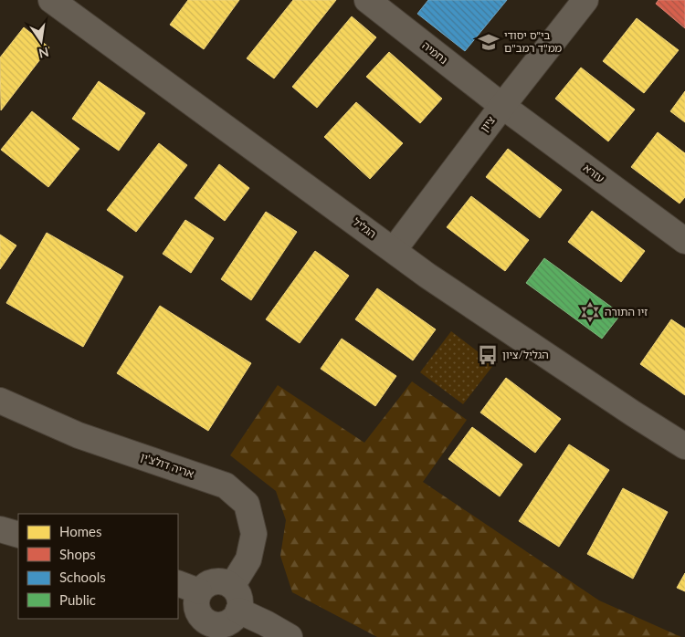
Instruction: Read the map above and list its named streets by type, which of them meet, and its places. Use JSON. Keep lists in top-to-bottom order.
{
  "streets": {
    "street": [
      "נחמיה",
      "ציון",
      "עזרא",
      "הגליל",
      "אריה דולצ'ין"
    ]
  },
  "crossings": [
    ["נחמיה", "ציון"],
    ["נחמיה", "עזרא"],
    ["ציון", "עזרא"],
    ["ציון", "הגליל"]
  ],
  "places": {
    "school or university": ["בי\"ס יסודי ממ\"ד רמב\"ם"],
    "synagogue": ["זיו התורה"],
    "bus stop": ["הגליל/ציון"]
  },
  "legend": [
    "Homes",
    "Shops",
    "Schools",
    "Public"
  ],
  "north": "bottom"
}
